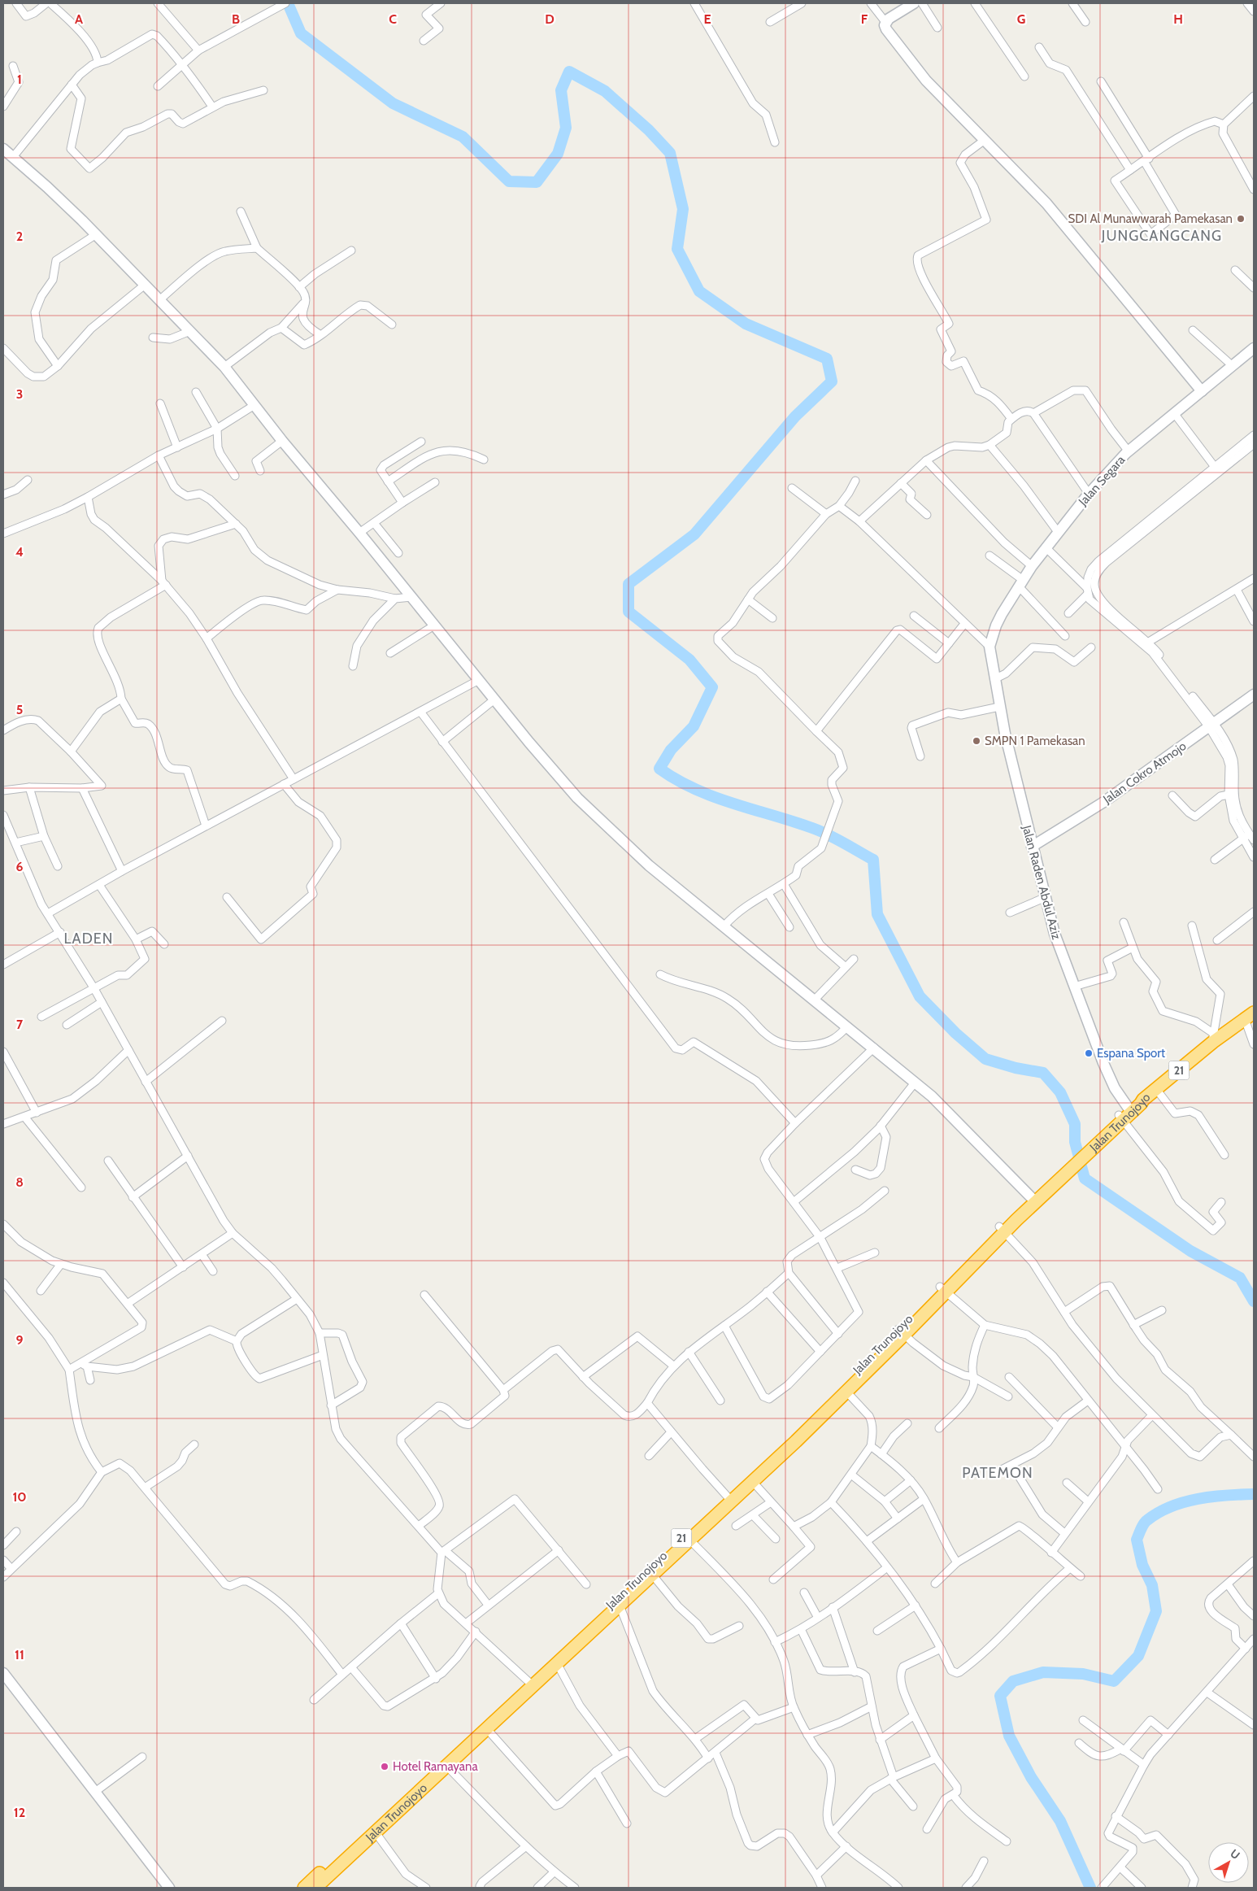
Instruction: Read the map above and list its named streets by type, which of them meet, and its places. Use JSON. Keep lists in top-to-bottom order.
{
  "streets": {
    "highway": ["21", "Jalan Trunojoyo"],
    "main road": ["Jalan Segara", "Jalan Cokro Atmojo", "Jalan Raden Abdul Aziz"]
  },
  "crossings": [
    ["Jalan Segara", "Jalan Raden Abdul Aziz"],
    ["Jalan Cokro Atmojo", "Jalan Raden Abdul Aziz"],
    ["Jalan Raden Abdul Aziz", "Jalan Trunojoyo"],
    ["21", "Jalan Trunojoyo"]
  ],
  "districts": ["JUNGCANGCANG", "LADEN", "PATEMON"],
  "places": [
    "SDI Al Munawwarah Pamekasan",
    "SMPN 1 Pamekasan",
    "Espana Sport",
    "Hotel Ramayana"
  ],
  "north": "top right",
  "grid": {
    "columns": [
      "A",
      "B",
      "C",
      "D",
      "E",
      "F",
      "G",
      "H"
    ],
    "rows": [
      "1",
      "2",
      "3",
      "4",
      "5",
      "6",
      "7",
      "8",
      "9",
      "10",
      "11",
      "12"
    ]
  }
}
